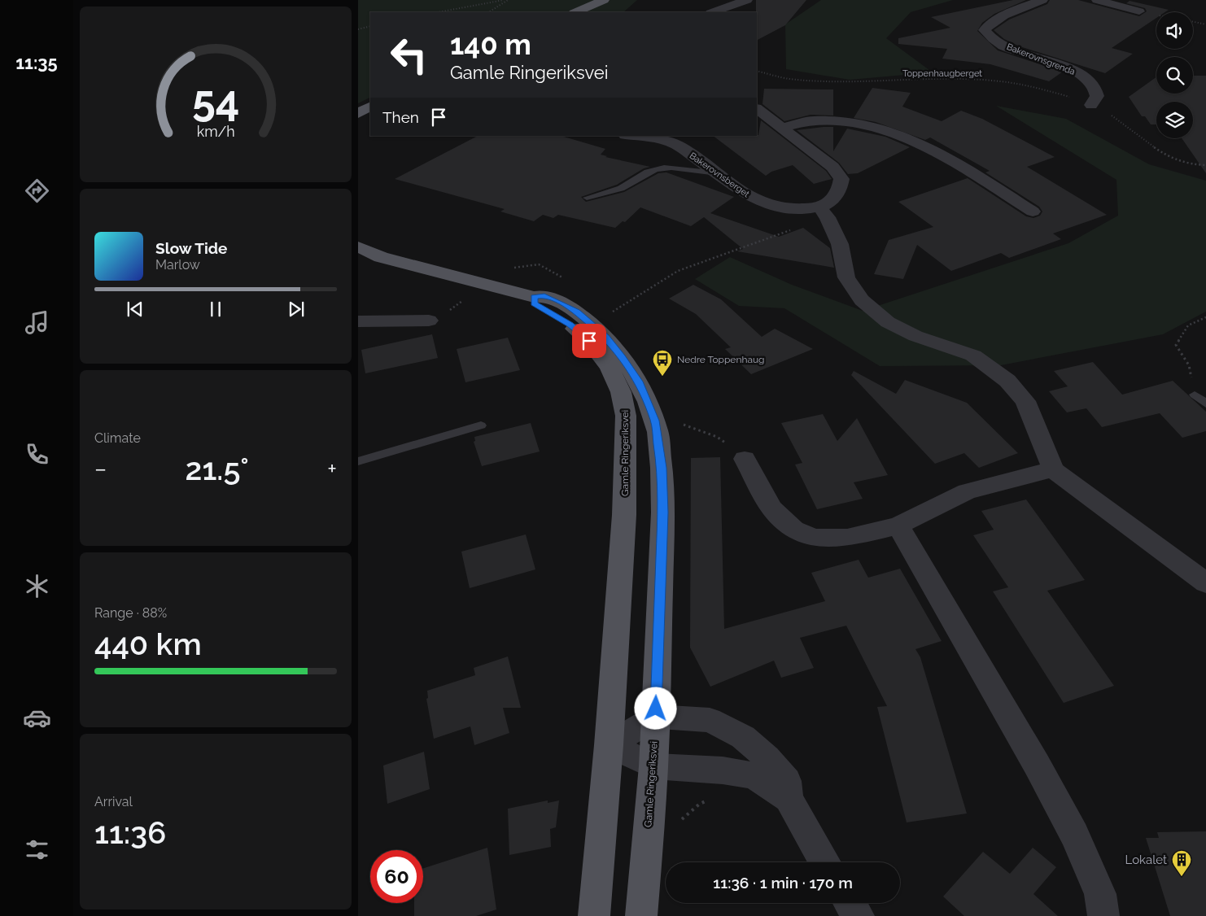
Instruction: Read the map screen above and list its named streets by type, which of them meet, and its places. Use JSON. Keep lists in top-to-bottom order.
{
  "streets": {
    "main road": ["Gamle Ringeriksvei"],
    "street": ["Bakerovnsgrenda", "Bakerovnsberget"],
    "path": ["Toppenhaugberget"]
  },
  "crossings": [
    ["Bakerovnsgrenda", "Toppenhaugberget"]
  ],
  "places": {
    "bus stop": ["Nedre Toppenhaug"],
    "building": ["Lokalet"]
  },
  "page": {
    "tabs": "11:35",
    "turn": ["140 m", "Gamle Ringeriksvei"],
    "then": "Then",
    "song": ["Slow Tide", "Marlow"],
    "tile": [
      "Climate",
      ["Range · 88%", "440 km"],
      ["Arrival", "11:36"]
    ],
    "heat": ["−", "21.5°", "+"],
    "limit": "60",
    "trip": "11:36 · 1 min · 170 m",
    "gauge": ["54", "km/h"]
  }
}
